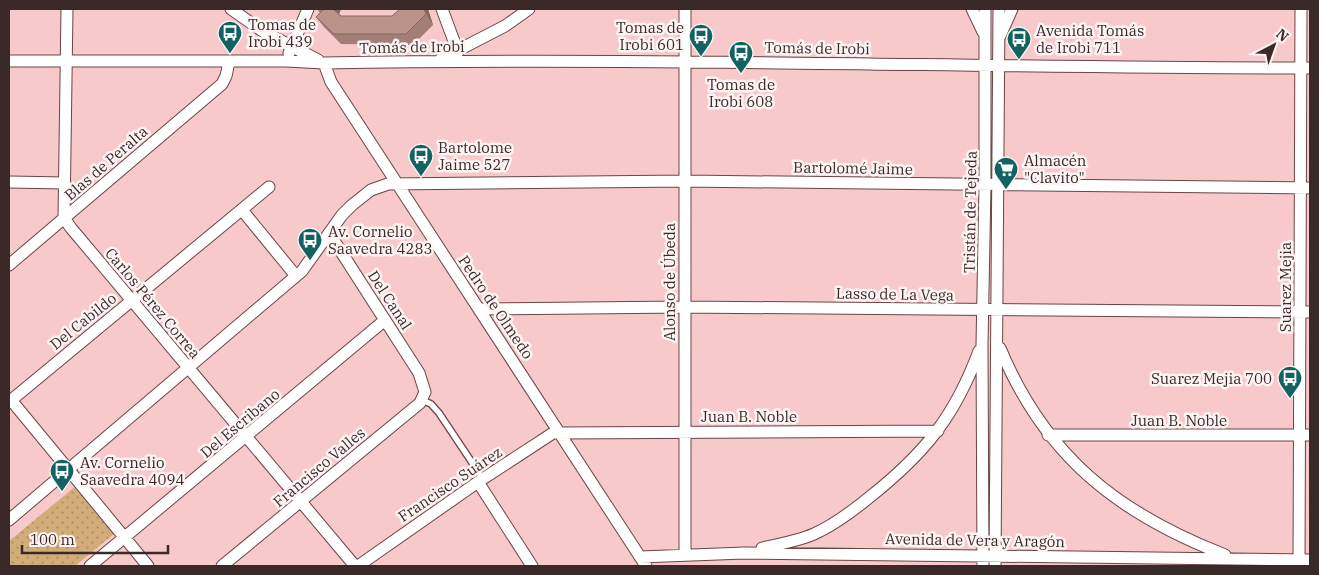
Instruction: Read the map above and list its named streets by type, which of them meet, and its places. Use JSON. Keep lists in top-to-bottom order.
{
  "streets": {
    "street": [
      "Tomás de Irobi",
      "Blas de Peralta",
      "Bartolomé Jaime",
      "Tristán de Tejeda",
      "Alonso de Úbeda",
      "Suarez Mejia",
      "Lasso de La Vega",
      "Del Canal",
      "Carlos Pérez Correa",
      "Pedro de Olmedo",
      "Del Cabildo",
      "Juan B. Noble",
      "Del Escribano",
      "Francisco Valles",
      "Francisco Suárez",
      "Avenida de Vera y Aragón"
    ]
  },
  "crossings": [
    ["Tomás de Irobi", "Blas de Peralta"],
    ["Tomás de Irobi", "Tristán de Tejeda"],
    ["Tomás de Irobi", "Alonso de Úbeda"],
    ["Tomás de Irobi", "Suarez Mejia"],
    ["Tomás de Irobi", "Pedro de Olmedo"],
    ["Blas de Peralta", "Carlos Pérez Correa"],
    ["Bartolomé Jaime", "Tristán de Tejeda"],
    ["Bartolomé Jaime", "Alonso de Úbeda"],
    ["Bartolomé Jaime", "Suarez Mejia"],
    ["Bartolomé Jaime", "Del Canal"],
    ["Bartolomé Jaime", "Carlos Pérez Correa"],
    ["Bartolomé Jaime", "Pedro de Olmedo"],
    ["Tristán de Tejeda", "Lasso de La Vega"],
    ["Tristán de Tejeda", "Avenida de Vera y Aragón"],
    ["Alonso de Úbeda", "Lasso de La Vega"],
    ["Alonso de Úbeda", "Juan B. Noble"],
    ["Alonso de Úbeda", "Avenida de Vera y Aragón"],
    ["Suarez Mejia", "Lasso de La Vega"],
    ["Suarez Mejia", "Juan B. Noble"],
    ["Suarez Mejia", "Avenida de Vera y Aragón"],
    ["Lasso de La Vega", "Pedro de Olmedo"],
    ["Del Canal", "Del Escribano"],
    ["Del Canal", "Francisco Valles"],
    ["Carlos Pérez Correa", "Del Cabildo"],
    ["Carlos Pérez Correa", "Del Escribano"],
    ["Carlos Pérez Correa", "Francisco Valles"],
    ["Carlos Pérez Correa", "Francisco Suárez"],
    ["Pedro de Olmedo", "Juan B. Noble"],
    ["Pedro de Olmedo", "Francisco Suárez"],
    ["Pedro de Olmedo", "Avenida de Vera y Aragón"],
    ["Juan B. Noble", "Francisco Suárez"]
  ],
  "places": {
    "bus stop": [
      "Tomas de Irobi 439",
      "Tomas de Irobi 601",
      "Avenida Tomás de Irobi 711",
      "Tomas de Irobi 608",
      "Bartolome Jaime 527",
      "Av. Cornelio Saavedra 4283",
      "Suarez Mejia 700",
      "Av. Cornelio Saavedra 4094"
    ],
    "supermarket": ["Almacén \"Clavito\""]
  },
  "scale_bar": "100 m",
  "north": "top right"
}
